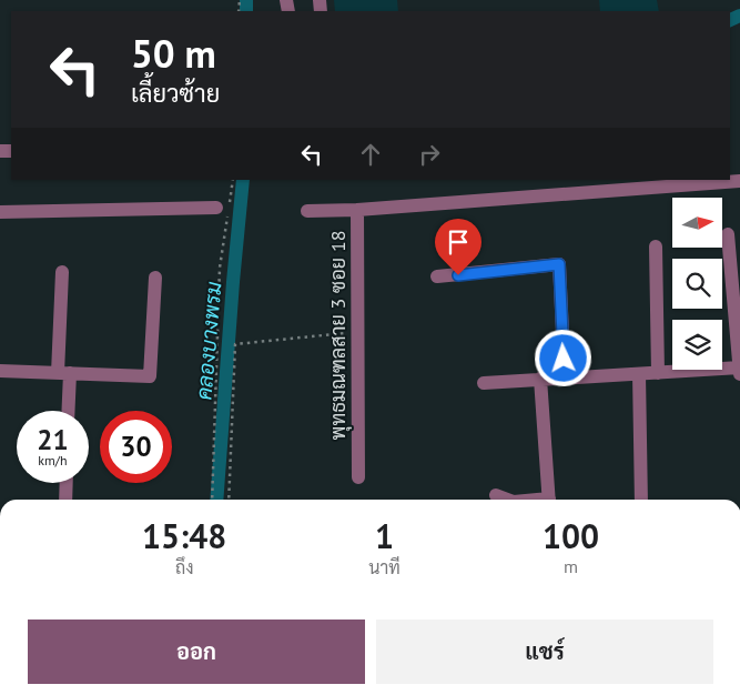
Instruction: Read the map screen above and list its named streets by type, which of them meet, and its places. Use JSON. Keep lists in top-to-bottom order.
{
  "streets": {
    "street": ["พุทธมณฑลสาย 3 ซอย 18"]
  },
  "water": ["คลองบางพรม"],
  "north": "right",
  "page": {
    "turn": ["50 m", "เลี้ยวซ้าย"],
    "speed": "21 km/h",
    "limit": "30",
    "eta": [
      "15:48",
      "ถึง",
      "1",
      "นาที",
      "100",
      "m"
    ],
    "buttons": ["ออก", "แชร์"]
  }
}
